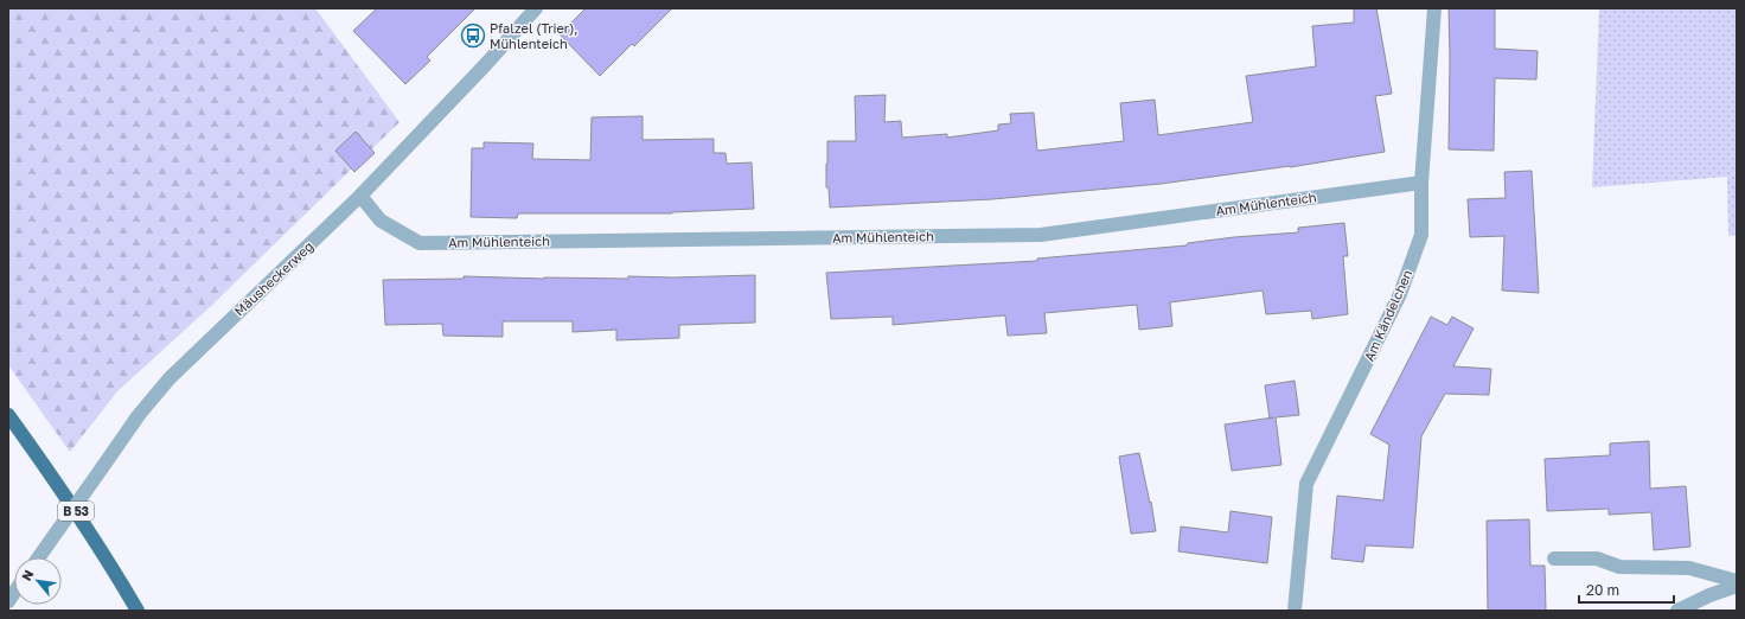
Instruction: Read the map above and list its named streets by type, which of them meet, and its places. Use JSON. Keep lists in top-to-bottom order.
{
  "streets": {
    "main road": ["B 53"],
    "street": ["Am Mühlenteich", "Mäusheckerweg", "Am Kändelchen"]
  },
  "crossings": [
    ["Am Mühlenteich", "Mäusheckerweg"],
    ["Am Mühlenteich", "Am Kändelchen"]
  ],
  "places": {
    "bus stop": ["Pfalzel (Trier), Mühlenteich"]
  },
  "scale_bar": "20 m",
  "north": "top left"
}
